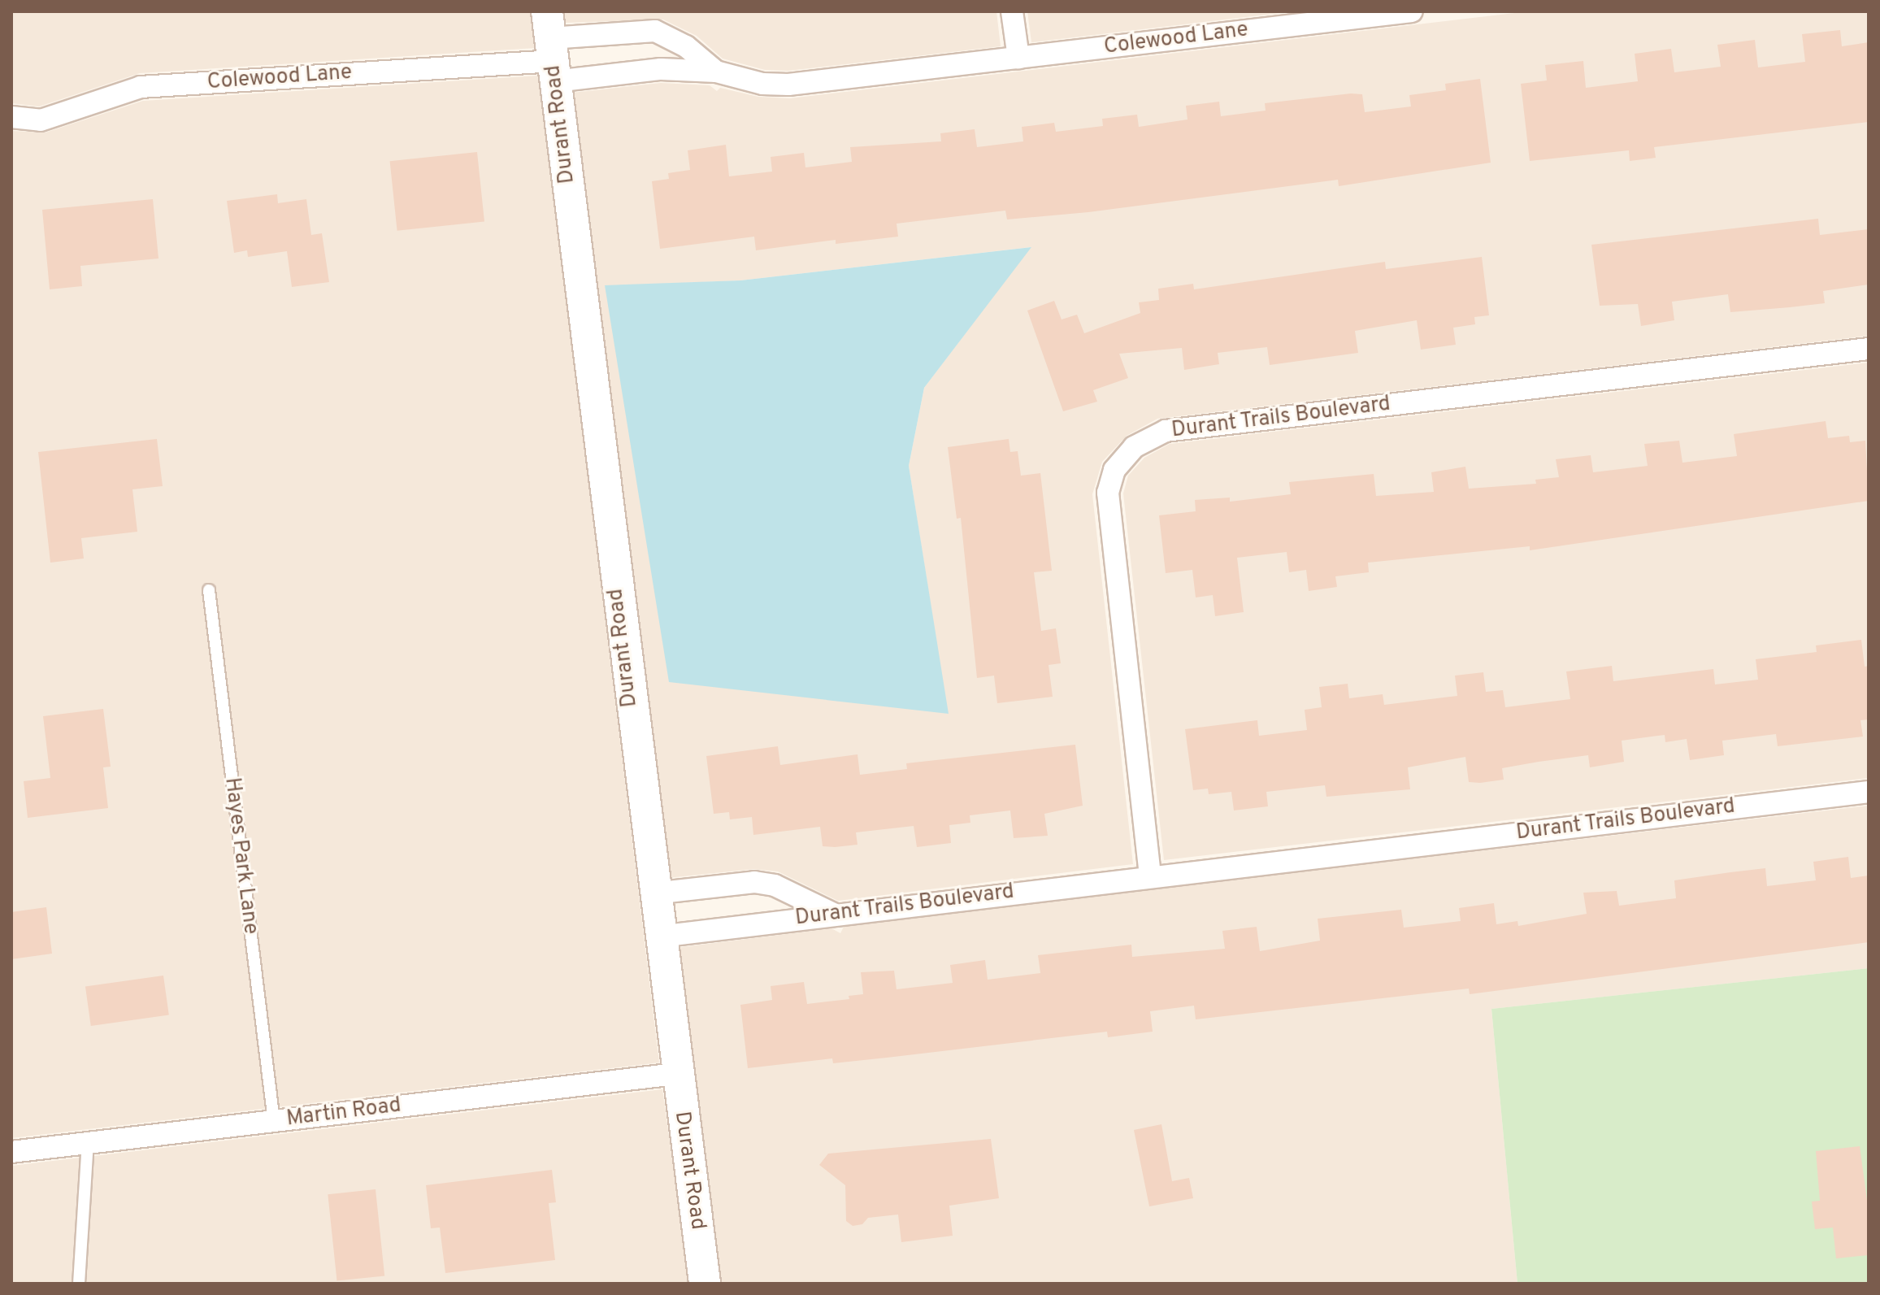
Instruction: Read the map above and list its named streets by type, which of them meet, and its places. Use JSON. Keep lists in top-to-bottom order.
{
  "streets": {
    "street": [
      "Colewood Lane",
      "Durant Road",
      "Durant Trails Boulevard",
      "Martin Road"
    ],
    "lane": ["Hayes Park Lane"]
  },
  "crossings": [
    ["Colewood Lane", "Durant Road"],
    ["Durant Road", "Durant Trails Boulevard"],
    ["Durant Road", "Martin Road"],
    ["Hayes Park Lane", "Martin Road"]
  ]
}
